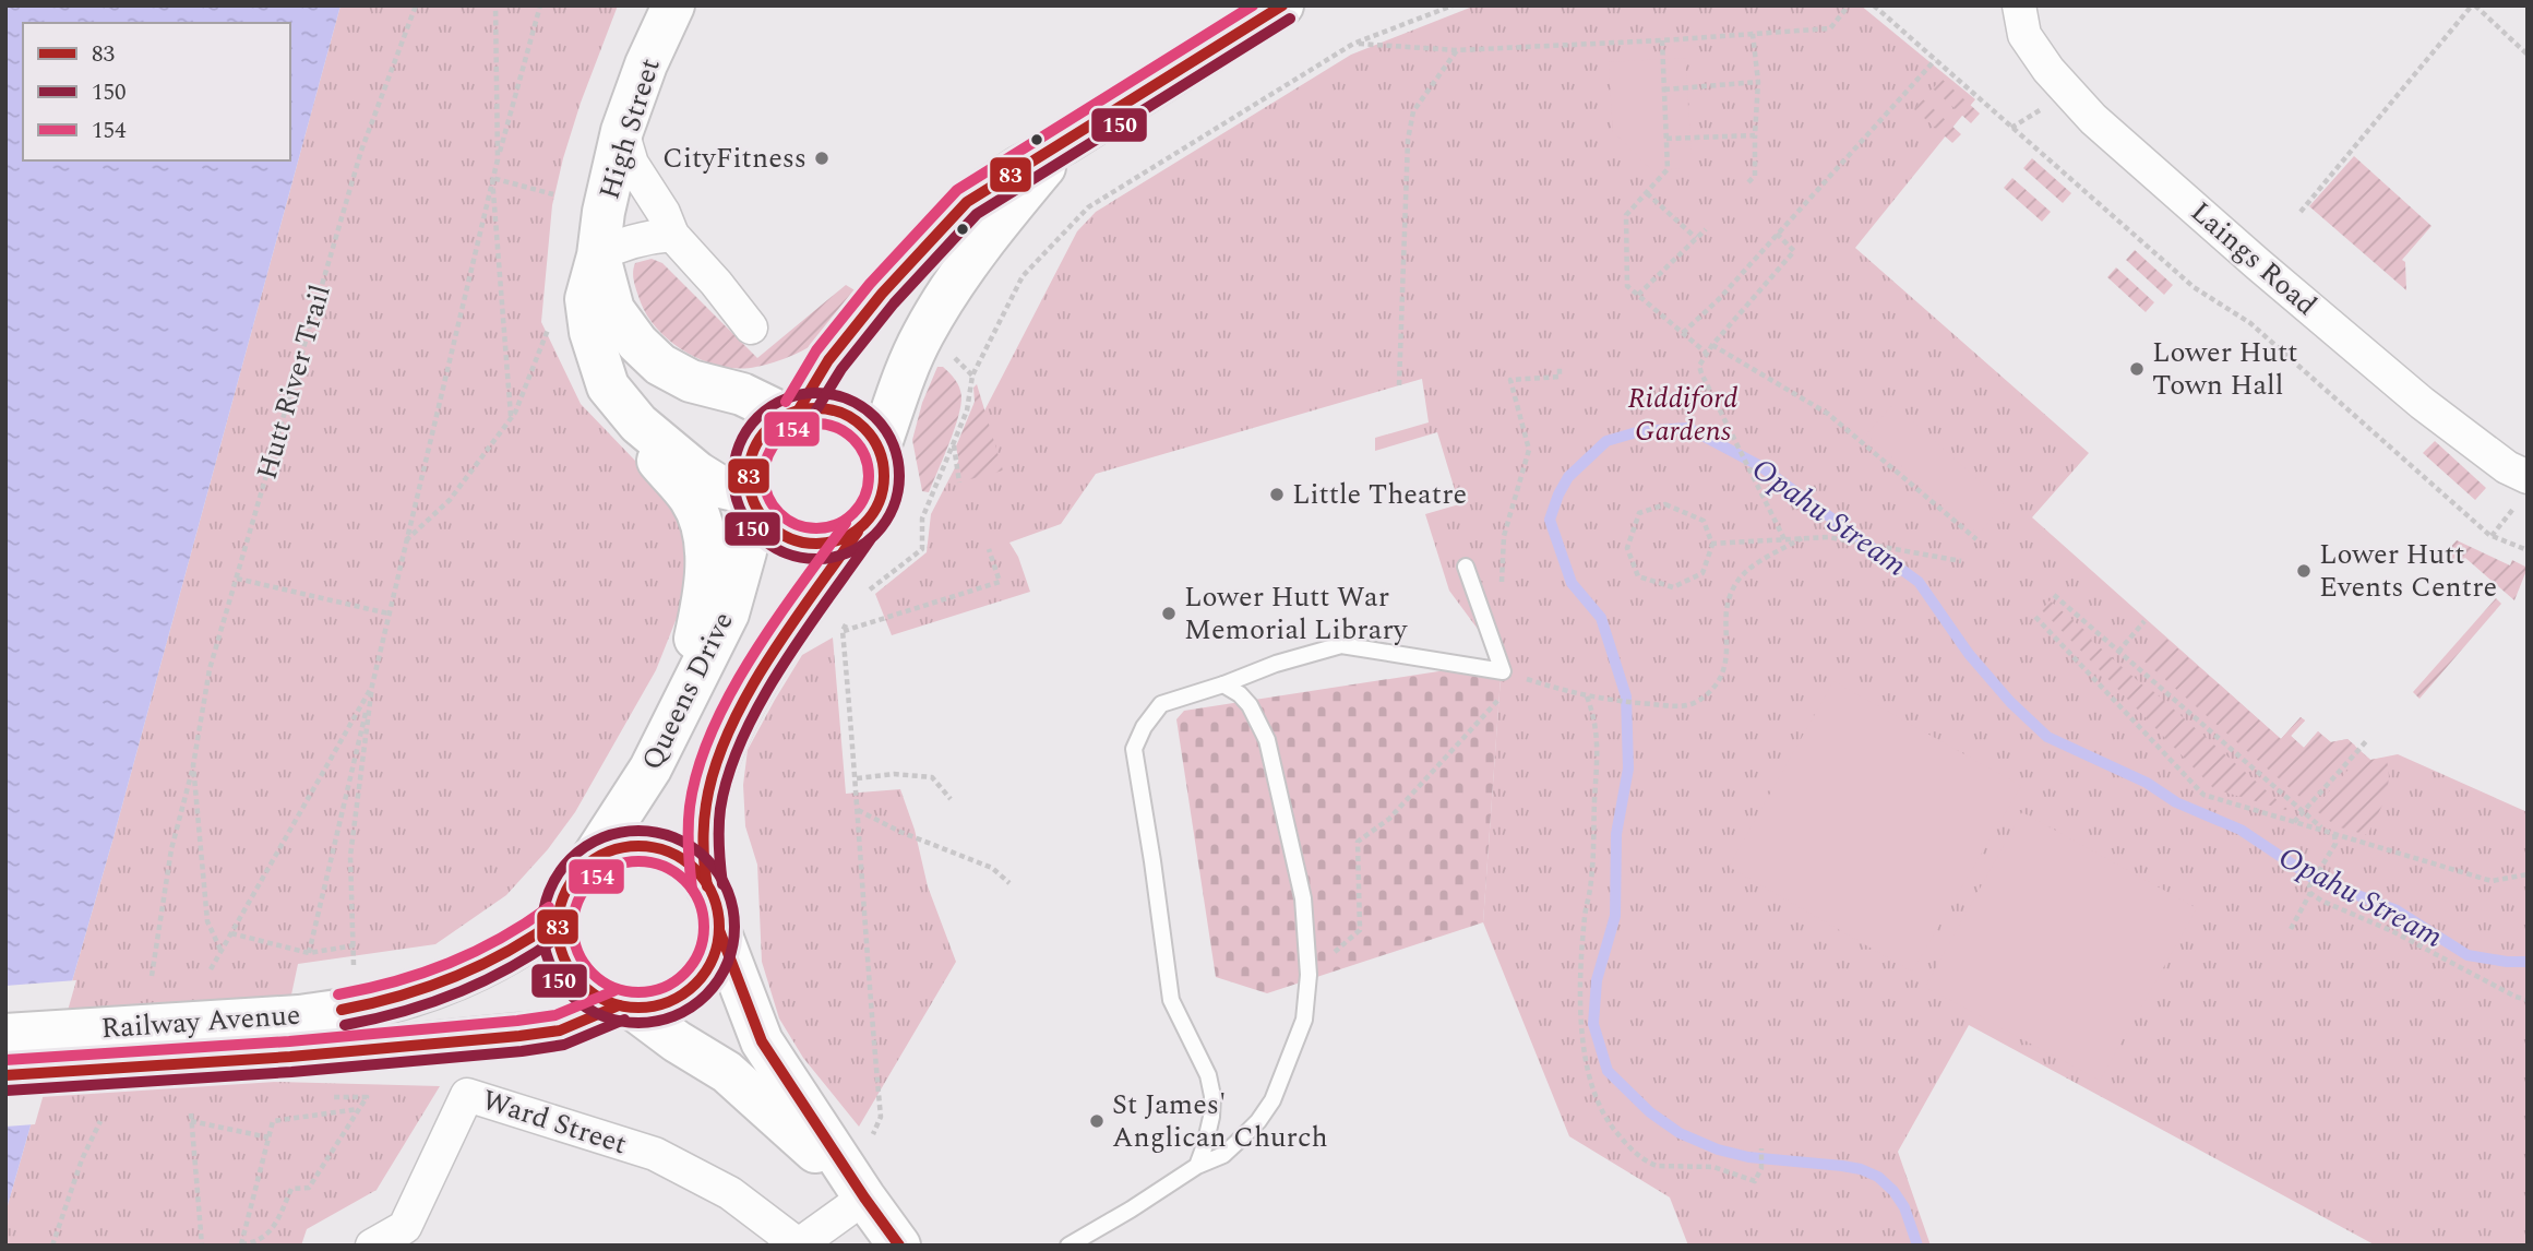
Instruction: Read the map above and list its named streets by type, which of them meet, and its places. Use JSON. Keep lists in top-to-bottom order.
{
  "streets": {
    "main road": ["High Street", "Queens Drive", "Railway Avenue"],
    "street": ["Laings Road", "Ward Street"],
    "path": ["Hutt River Trail"]
  },
  "crossings": [
    ["High Street", "Queens Drive"],
    ["Queens Drive", "Railway Avenue"]
  ],
  "water": ["Opahu Stream"],
  "parks": ["Riddiford Gardens"],
  "places": [
    "CityFitness",
    "Lower Hutt Town Hall",
    "Little Theatre",
    "Lower Hutt Events Centre",
    "Lower Hutt War Memorial Library",
    "St James' Anglican Church"
  ],
  "lines": ["transit line 83", "transit line 154", "transit line 150"],
  "legend": ["83", "150", "154"]
}
